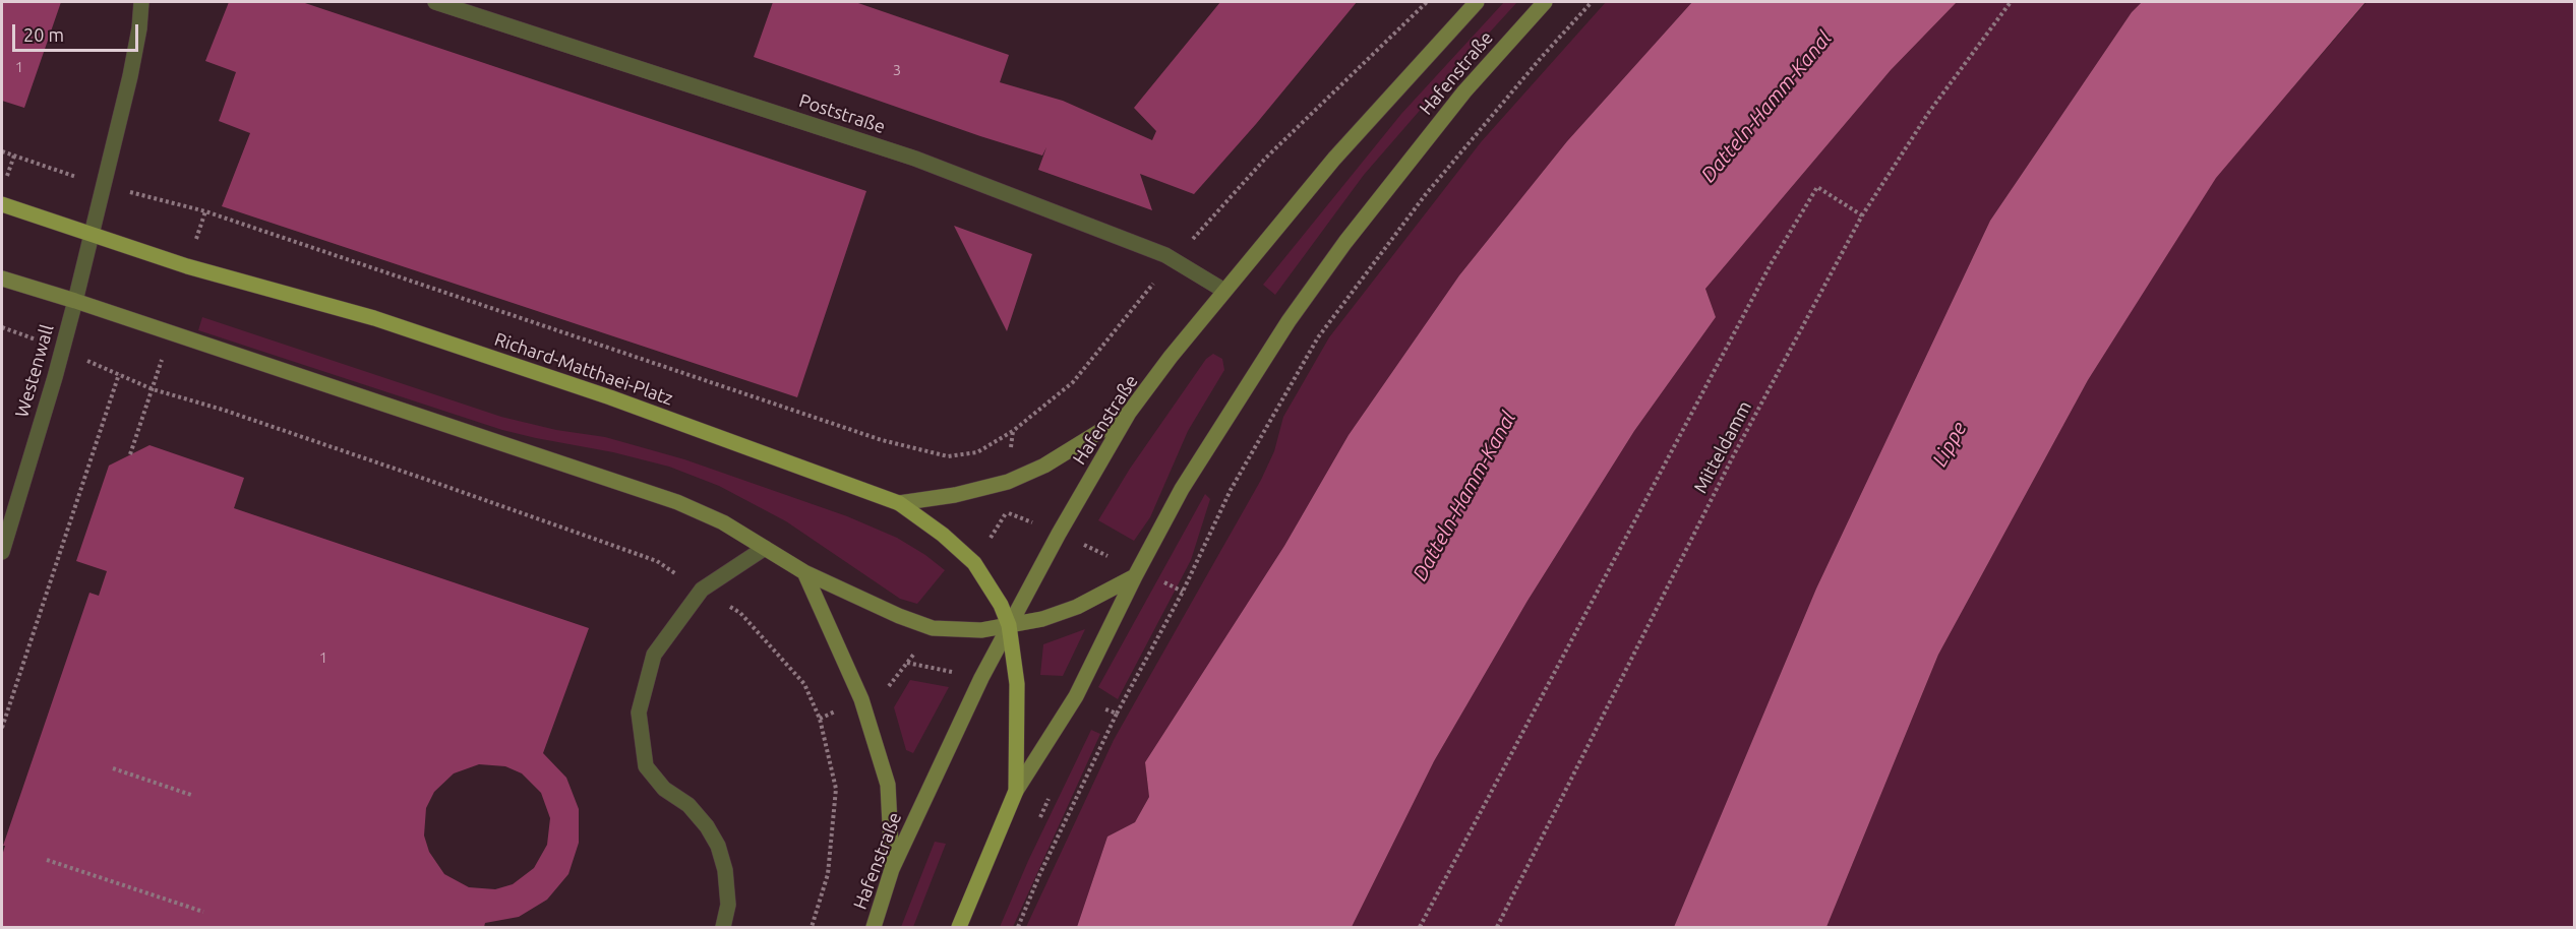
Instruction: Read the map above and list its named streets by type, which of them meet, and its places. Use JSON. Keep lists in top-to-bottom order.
{
  "streets": {
    "main road": ["Hafenstraße", "Richard-Matthaei-Platz"],
    "street": ["Poststraße", "Westenwall"],
    "path": ["Mitteldamm"]
  },
  "crossings": [
    ["Hafenstraße", "Poststraße"],
    ["Hafenstraße", "Richard-Matthaei-Platz"],
    ["Richard-Matthaei-Platz", "Westenwall"]
  ],
  "water": ["Datteln-Hamm-Kanal", "Lippe"],
  "house_numbers": ["1", "3", "1"],
  "scale_bar": "20 m"
}
